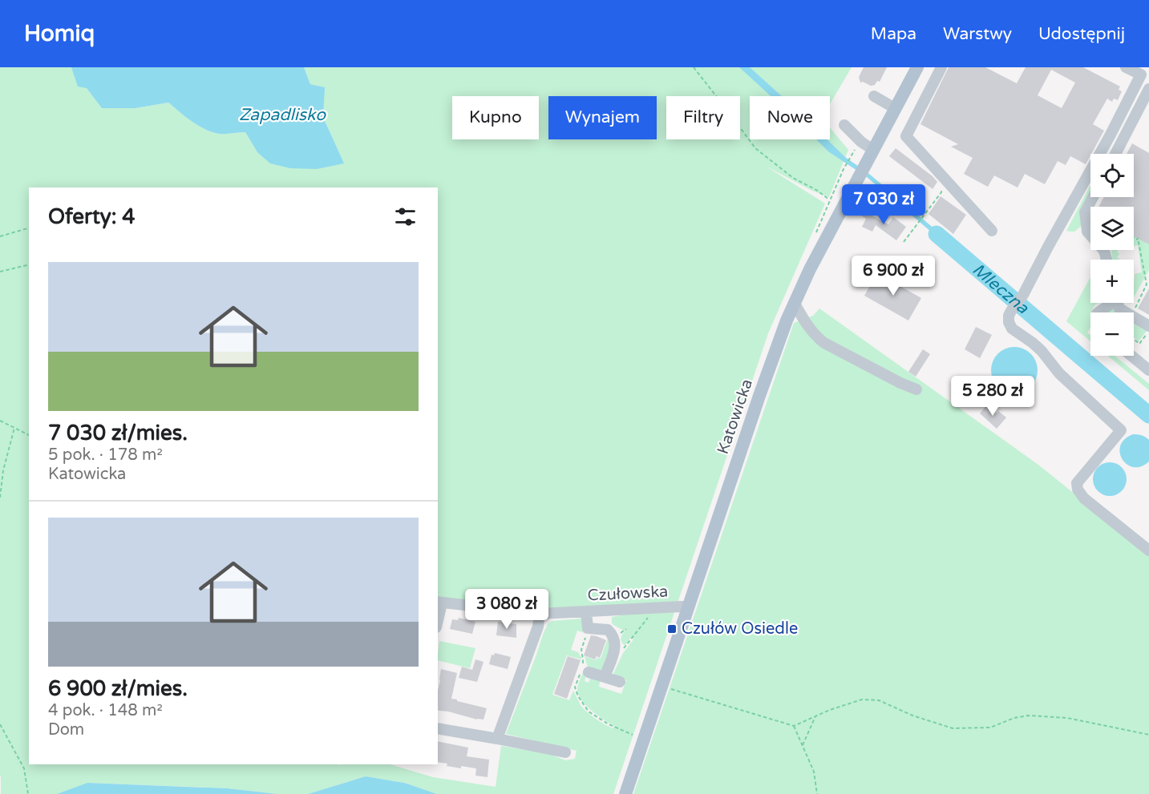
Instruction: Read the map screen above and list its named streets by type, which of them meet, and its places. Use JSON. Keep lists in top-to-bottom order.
{
  "streets": {
    "main road": ["Katowicka"],
    "street": ["Czułowska"]
  },
  "crossings": [
    ["Katowicka", "Czułowska"]
  ],
  "water": ["Zapadlisko", "Mleczna"],
  "places": {
    "transit": ["Czułów Osiedle"]
  },
  "page": {
    "header": "Homiq",
    "nav": ["Mapa", "Warstwy", "Udostępnij"],
    "chip": [
      "Kupno",
      "Wynajem",
      "Filtry",
      "Nowe"
    ],
    "map_buttons": ["+", "−"],
    "price": [
      "7 030 zł",
      "6 900 zł",
      "5 280 zł",
      "3 080 zł"
    ],
    "heading": "Oferty: 4",
    "list": [
      {
        "name": "7 030 zł/mies.",
        "note": "5 pok. · 178 m² · Katowicka"
      },
      {
        "name": "6 900 zł/mies.",
        "note": "4 pok. · 148 m² · Dom"
      }
    ]
  }
}
